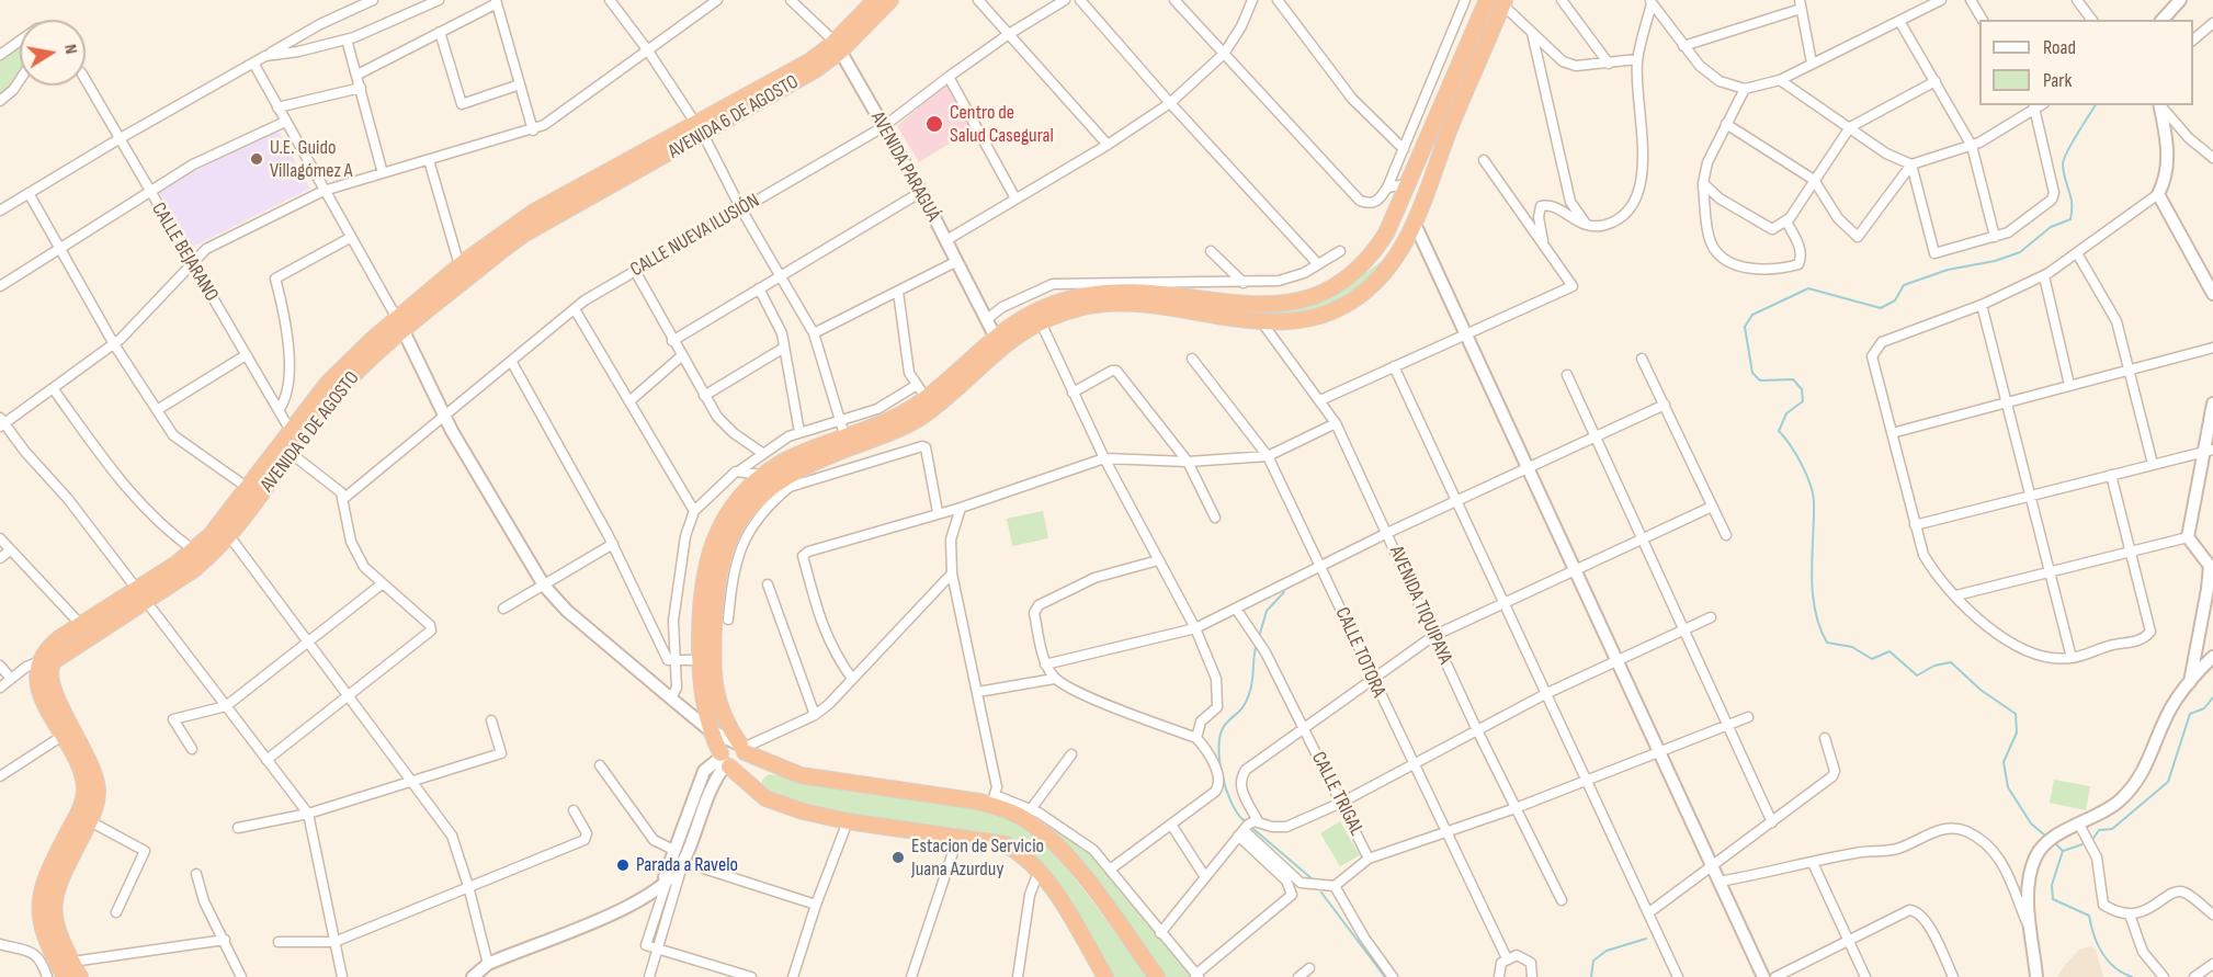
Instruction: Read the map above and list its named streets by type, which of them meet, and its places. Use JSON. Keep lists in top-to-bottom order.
{
  "streets": {
    "highway": ["AVENIDA 6 DE AGOSTO"],
    "street": [
      "AVENIDA PARAGUÁ",
      "CALLE NUEVA ILUSIÓN",
      "CALLE BEJARANO",
      "AVENIDA TIQUIPAYA",
      "CALLE TOTORA",
      "CALLE TRIGAL"
    ]
  },
  "crossings": [
    ["AVENIDA 6 DE AGOSTO", "AVENIDA PARAGUÁ"],
    ["AVENIDA 6 DE AGOSTO", "CALLE BEJARANO"],
    ["AVENIDA PARAGUÁ", "CALLE NUEVA ILUSIÓN"]
  ],
  "places": [
    "Centro de Salud Casegural",
    "U.E. Guido Villagómez A",
    "Estacion de Servicio Juana Azurduy",
    "Parada a Ravelo"
  ],
  "legend": ["Road", "Park"],
  "north": "right"
}
